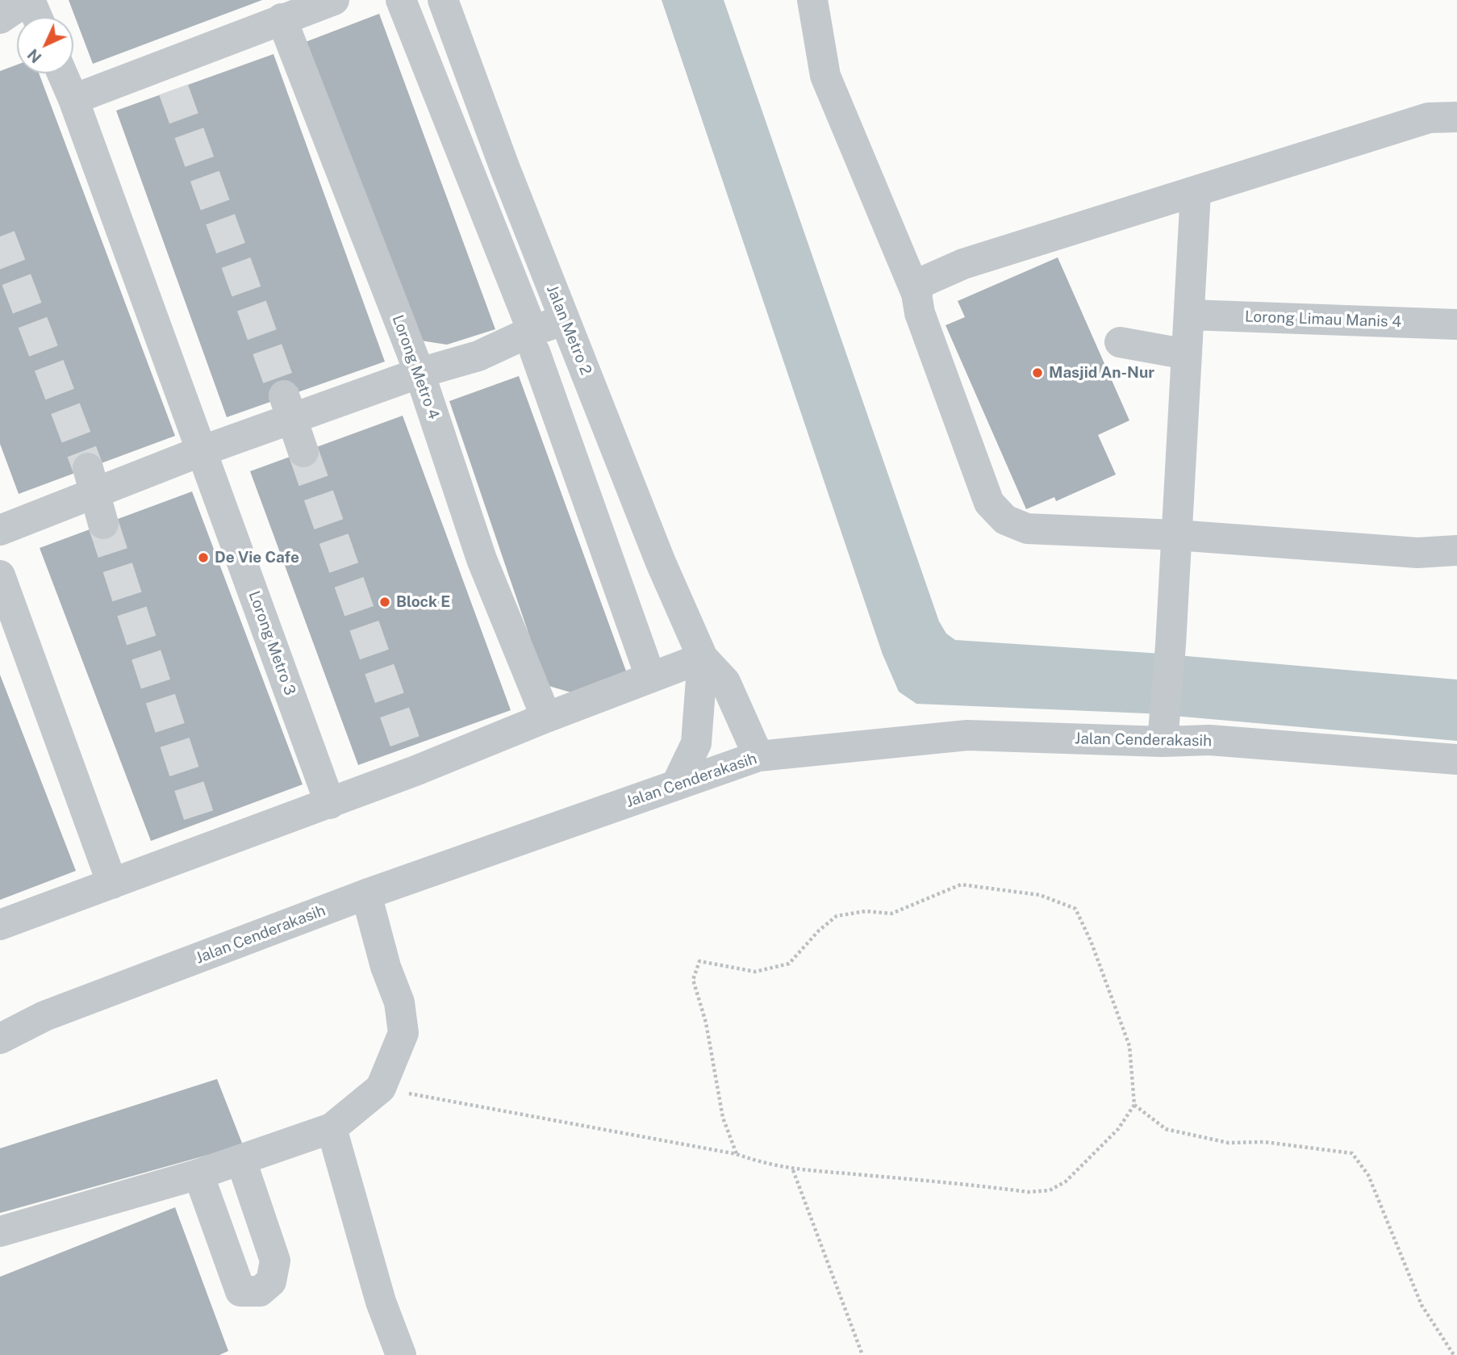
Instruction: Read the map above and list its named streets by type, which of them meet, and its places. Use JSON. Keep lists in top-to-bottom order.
{
  "streets": {
    "street": [
      "Lorong Limau Manis 4",
      "Jalan Metro 2",
      "Lorong Metro 4",
      "Lorong Metro 3",
      "Jalan Cenderakasih"
    ]
  },
  "crossings": [
    ["Jalan Metro 2", "Jalan Cenderakasih"]
  ],
  "places": ["Masjid An-Nur", "De Vie Cafe", "Block E"],
  "north": "bottom left"
}
